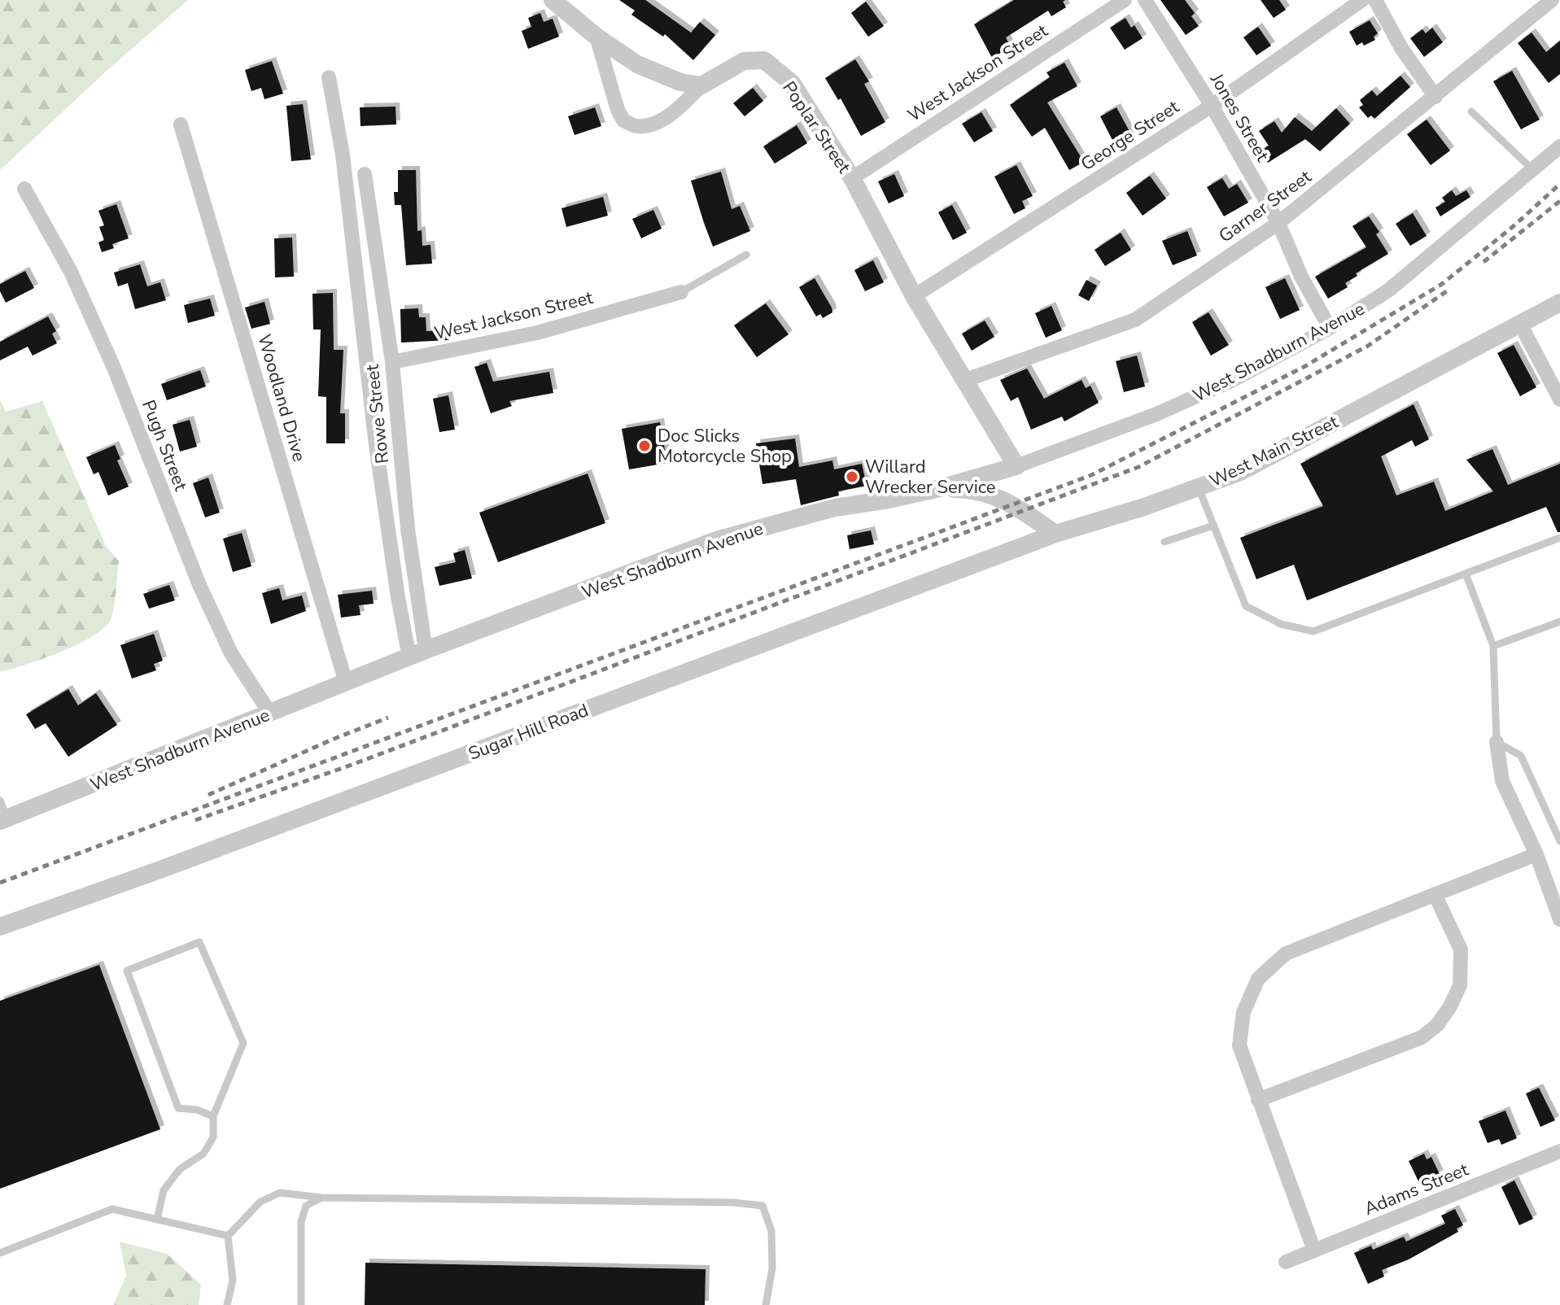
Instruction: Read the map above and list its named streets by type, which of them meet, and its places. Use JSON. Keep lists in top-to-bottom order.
{
  "streets": {
    "street": [
      "West Jackson Street",
      "Jones Street",
      "Poplar Street",
      "George Street",
      "Garner Street",
      "West Shadburn Avenue",
      "Woodland Drive",
      "Rowe Street",
      "Pugh Street",
      "West Main Street",
      "Sugar Hill Road",
      "Adams Street"
    ]
  },
  "crossings": [
    ["West Jackson Street", "Poplar Street"],
    ["West Jackson Street", "Rowe Street"],
    ["Jones Street", "George Street"],
    ["Jones Street", "Garner Street"],
    ["Jones Street", "West Shadburn Avenue"],
    ["Poplar Street", "George Street"],
    ["Poplar Street", "Garner Street"],
    ["Poplar Street", "West Shadburn Avenue"],
    ["West Shadburn Avenue", "Woodland Drive"],
    ["West Shadburn Avenue", "Rowe Street"],
    ["West Shadburn Avenue", "Pugh Street"],
    ["West Main Street", "Sugar Hill Road"]
  ],
  "places": ["Doc Slicks Motorcycle Shop", "Willard Wrecker Service"]
}
